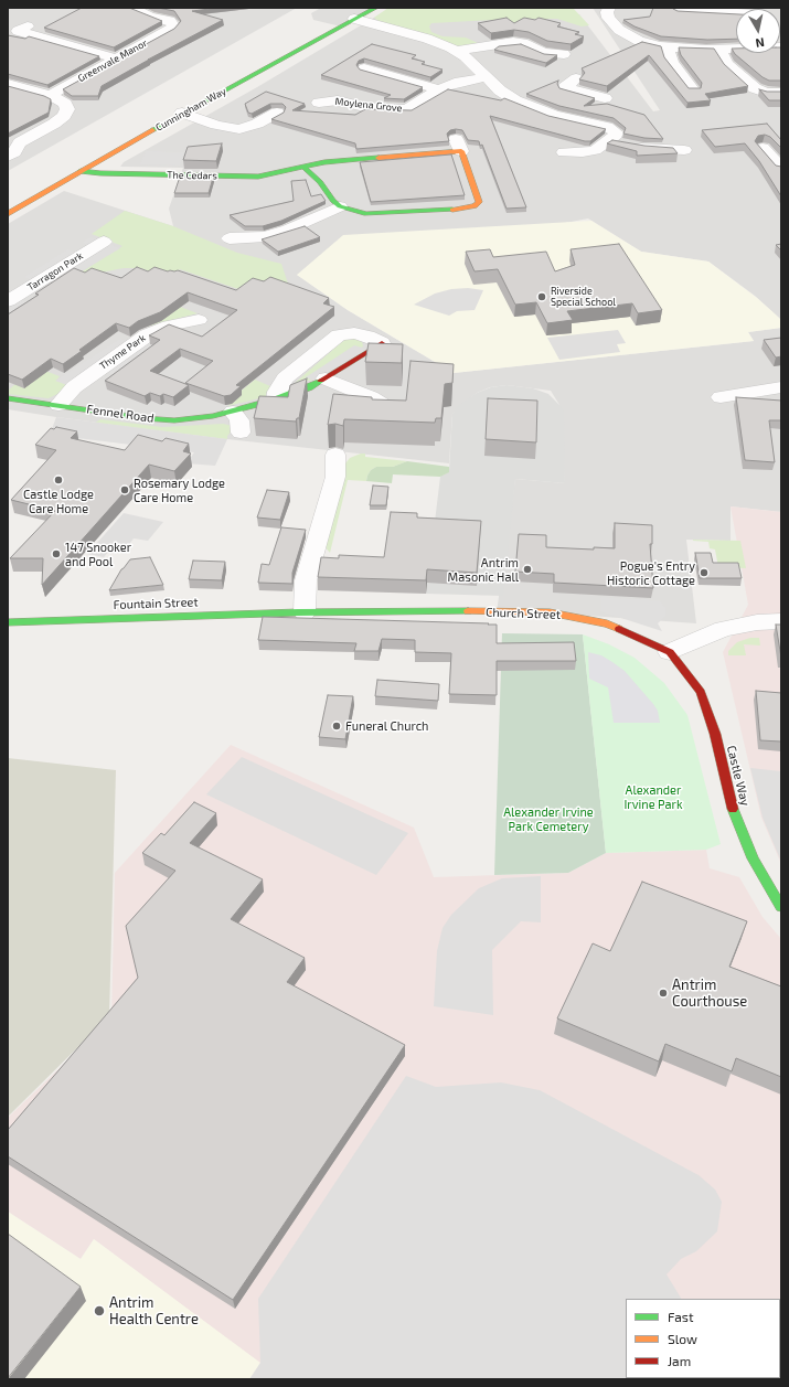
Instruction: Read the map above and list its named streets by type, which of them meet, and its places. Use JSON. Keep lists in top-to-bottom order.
{
  "streets": {
    "street": [
      "Greenvale Manor",
      "Moylena Grove",
      "Cunningham Way",
      "The Cedars",
      "Tarragon Park",
      "Thyme Park",
      "Fennel Road",
      "Fountain Street",
      "Church Street",
      "Castle Way"
    ]
  },
  "crossings": [
    ["Cunningham Way", "The Cedars"],
    ["Thyme Park", "Fennel Road"],
    ["Fountain Street", "Church Street"],
    ["Church Street", "Castle Way"]
  ],
  "parks": ["Alexander Irvine Park", "Alexander Irvine Park Cemetery"],
  "places": [
    "Riverside Special School",
    "Castle Lodge Care Home",
    "Rosemary Lodge Care Home",
    "147 Snooker and Pool",
    "Antrim Masonic Hall",
    "Pogue's Entry Historic Cottage",
    "Funeral Church",
    "Antrim Courthouse",
    "Antrim Health Centre"
  ],
  "legend": ["Fast", "Slow", "Jam"],
  "north": "bottom"
}
